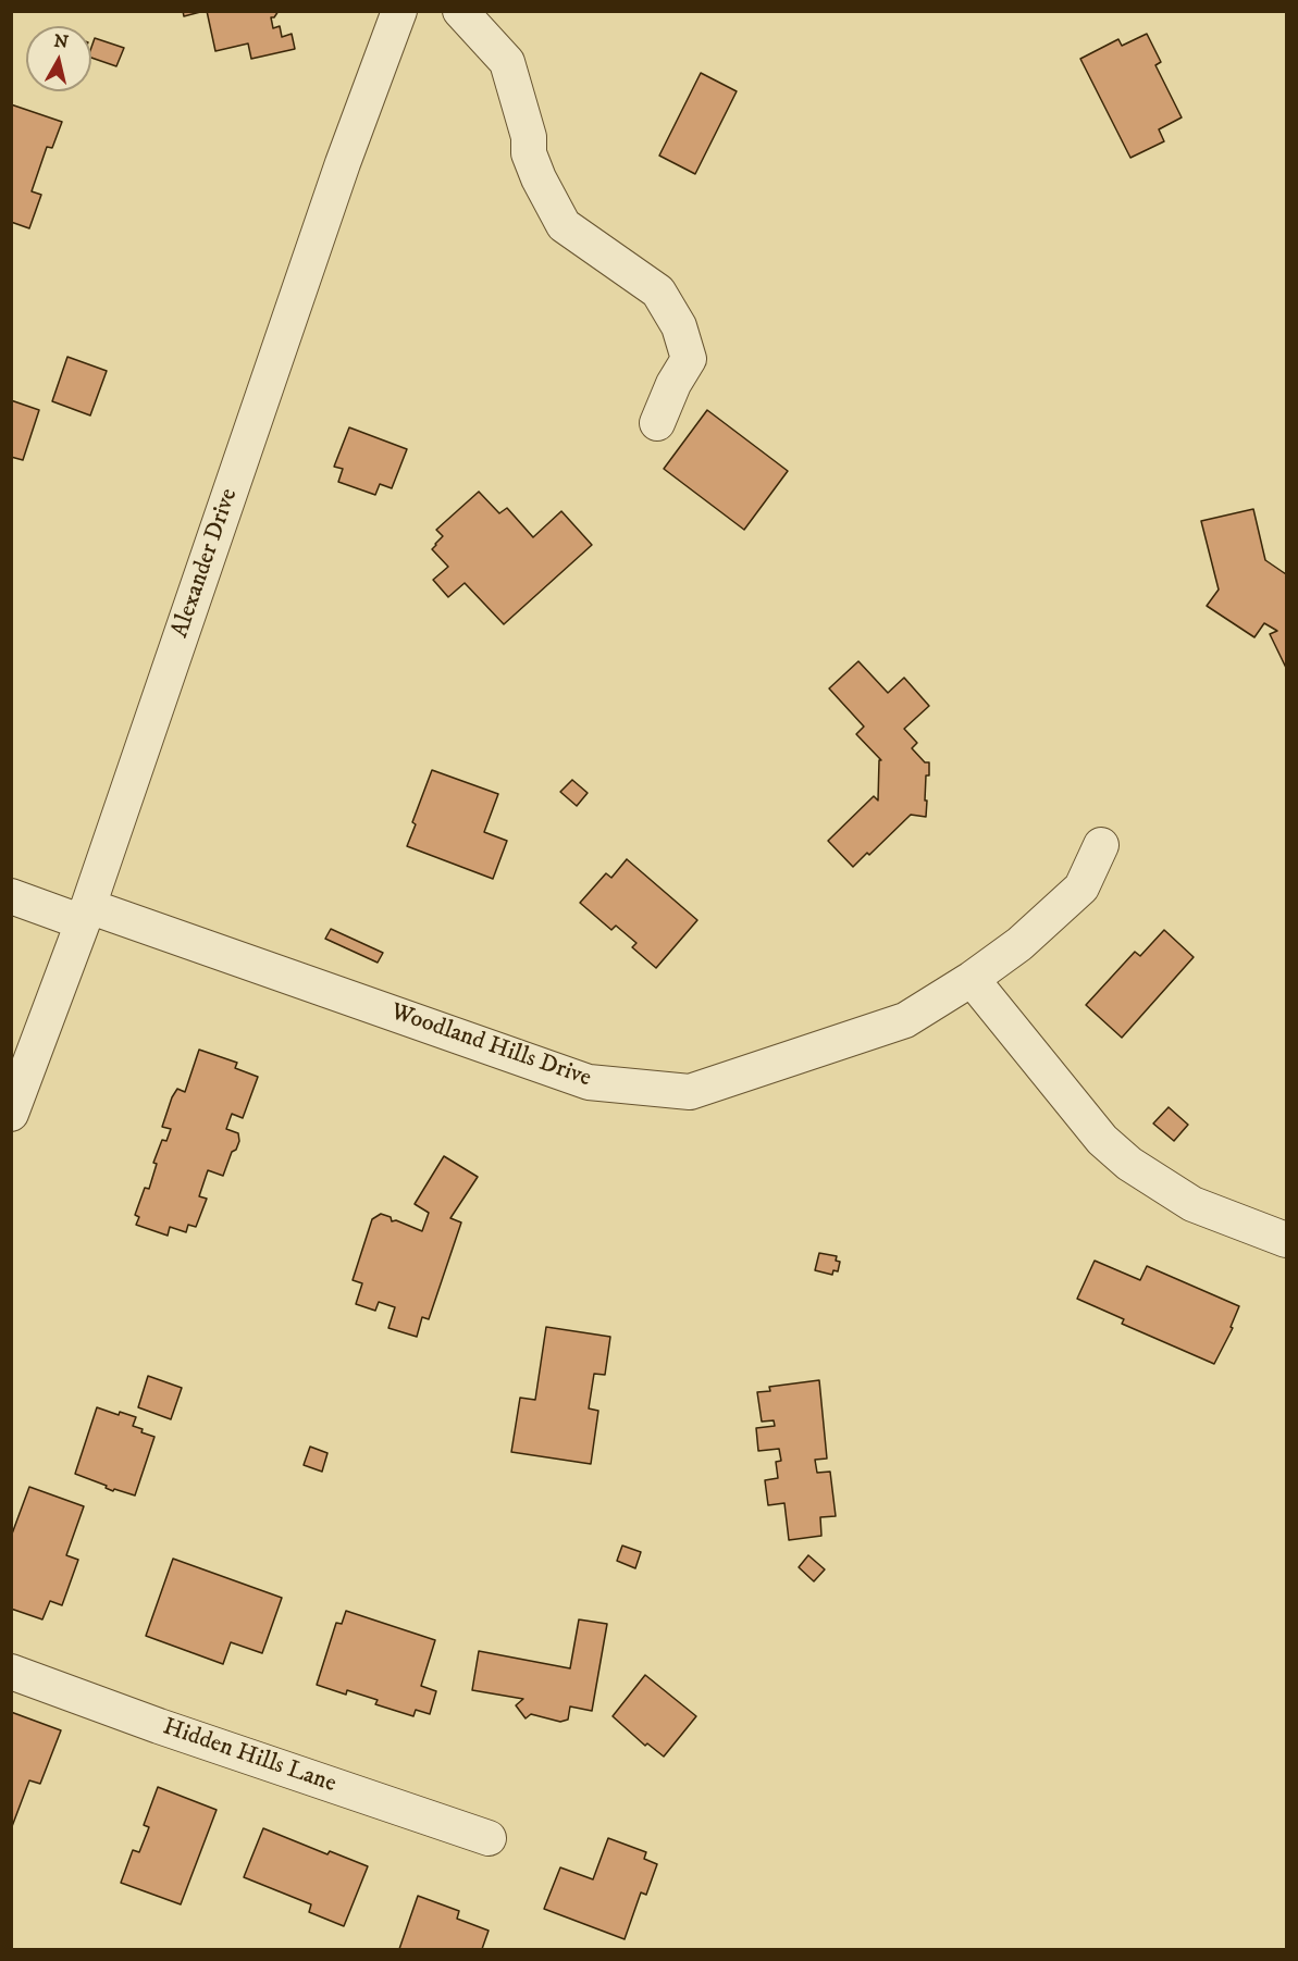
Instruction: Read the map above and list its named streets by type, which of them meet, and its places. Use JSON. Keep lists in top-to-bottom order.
{
  "streets": {
    "street": ["Alexander Drive", "Woodland Hills Drive", "Hidden Hills Lane"]
  },
  "crossings": [
    ["Alexander Drive", "Woodland Hills Drive"]
  ],
  "north": "top"
}
